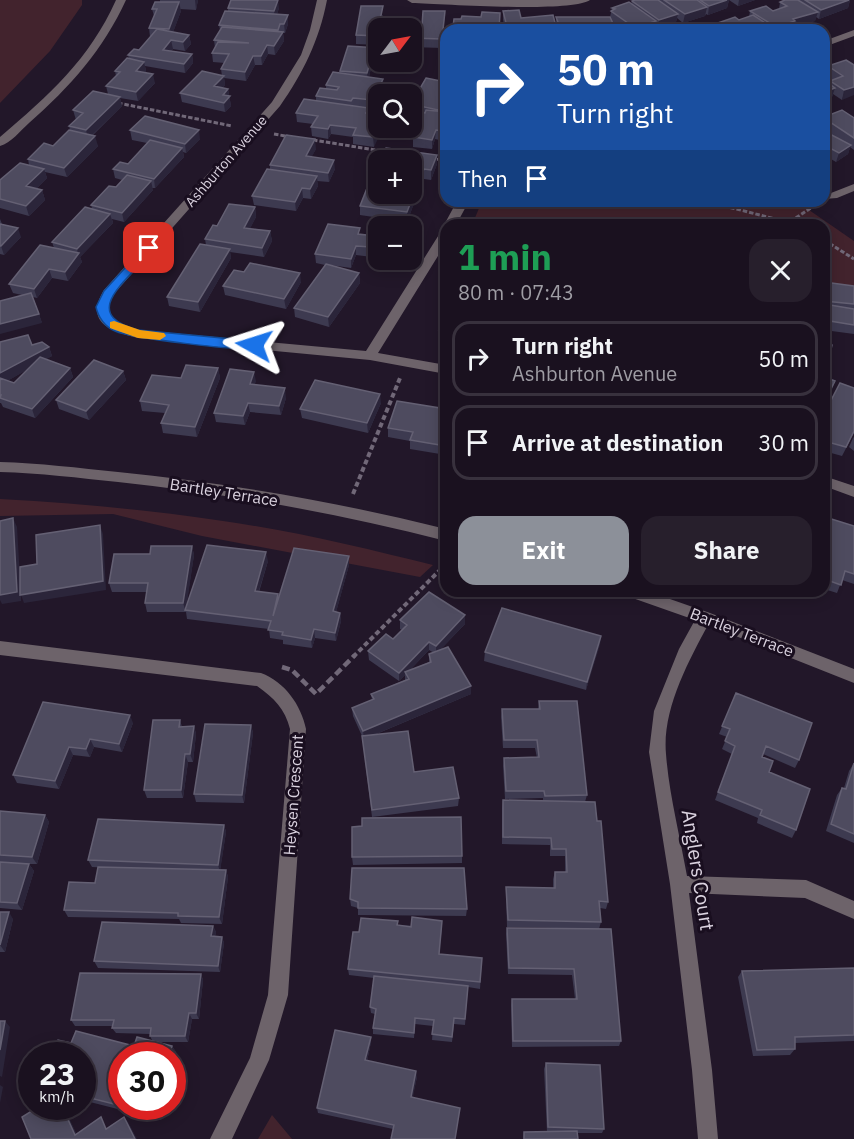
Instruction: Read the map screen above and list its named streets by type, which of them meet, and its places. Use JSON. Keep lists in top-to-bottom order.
{
  "streets": {
    "street": [
      "Ashburton Avenue",
      "Bartley Terrace",
      "Heysen Crescent",
      "Anglers Court"
    ]
  },
  "crossings": [
    ["Bartley Terrace", "Anglers Court"]
  ],
  "north": "top right",
  "page": {
    "map_buttons": ["+", "−"],
    "turn": ["50 m", "Turn right"],
    "then": "Then",
    "heading": ["1 min", "80 m · 07:43"],
    "list": [
      {
        "name": "Turn right",
        "note": "Ashburton Avenue",
        "value": "50 m"
      },
      {
        "name": "Arrive at destination",
        "value": "30 m"
      }
    ],
    "buttons": ["Exit", "Share"],
    "speed": "23 km/h",
    "limit": "30"
  }
}
